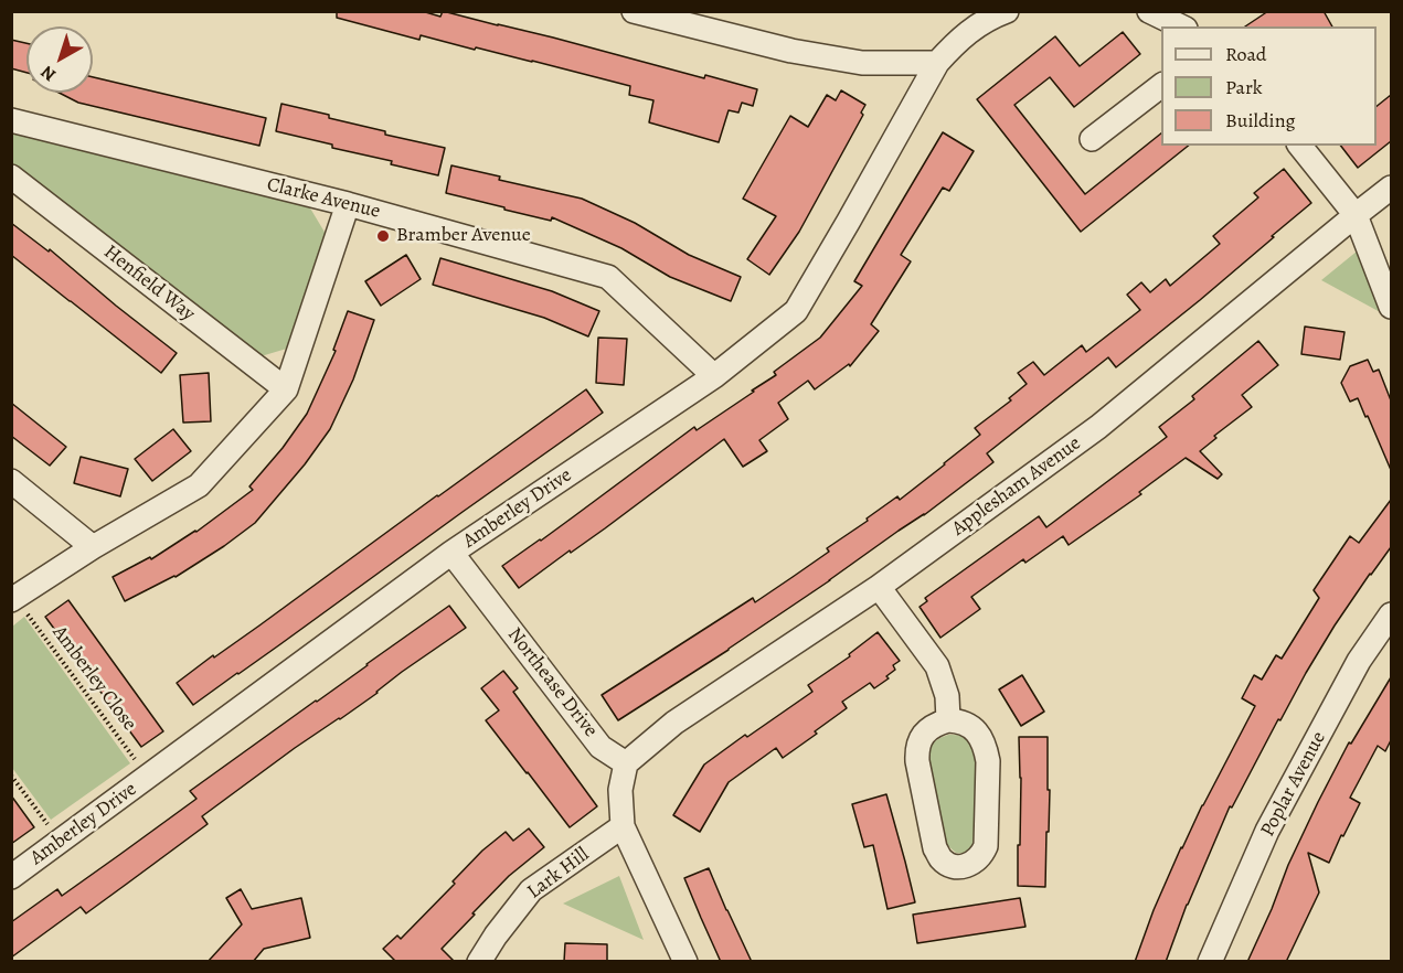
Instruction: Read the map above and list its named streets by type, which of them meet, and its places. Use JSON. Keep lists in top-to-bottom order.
{
  "streets": {
    "street": [
      "Clarke Avenue",
      "Henfield Way",
      "Applesham Avenue",
      "Amberley Drive",
      "Northease Drive",
      "Poplar Avenue",
      "Lark Hill"
    ],
    "path": ["Amberley Close"]
  },
  "crossings": [
    ["Clarke Avenue", "Amberley Drive"],
    ["Applesham Avenue", "Northease Drive"],
    ["Amberley Drive", "Amberley Close"],
    ["Amberley Drive", "Northease Drive"]
  ],
  "places": ["Bramber Avenue"],
  "legend": ["Road", "Park", "Building"],
  "north": "bottom left"
}
